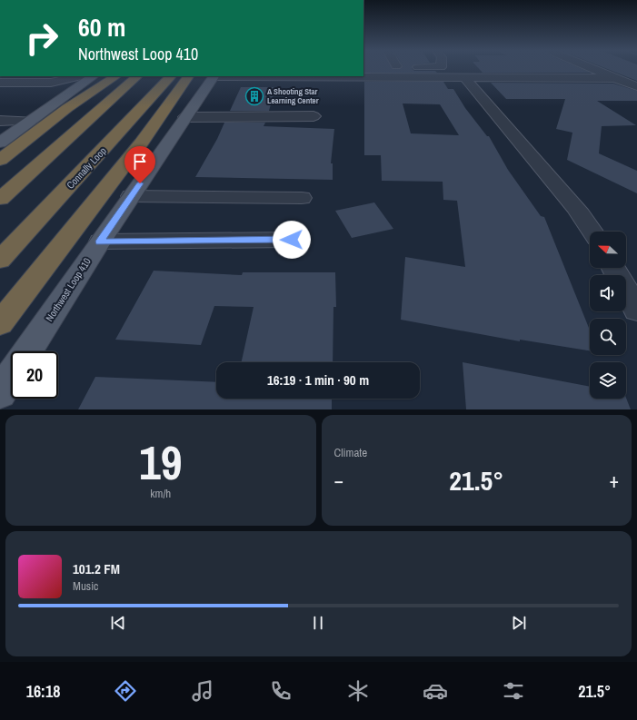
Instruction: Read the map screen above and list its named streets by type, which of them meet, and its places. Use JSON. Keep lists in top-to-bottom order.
{
  "streets": {
    "highway": ["Connally Loop"],
    "main road": ["Northwest Loop 410"]
  },
  "places": {
    "building": ["A Shooting Star Learning Center"]
  },
  "north": "left",
  "page": {
    "turn": ["60 m", "Northwest Loop 410"],
    "limit": "20",
    "trip": "16:19 · 1 min · 90 m",
    "tile": [
      ["19", "km/h"],
      "Climate"
    ],
    "heat": ["−", "21.5°", "+"],
    "song": ["101.2 FM", "Music"],
    "tabs": ["16:18", "21.5°"]
  }
}
